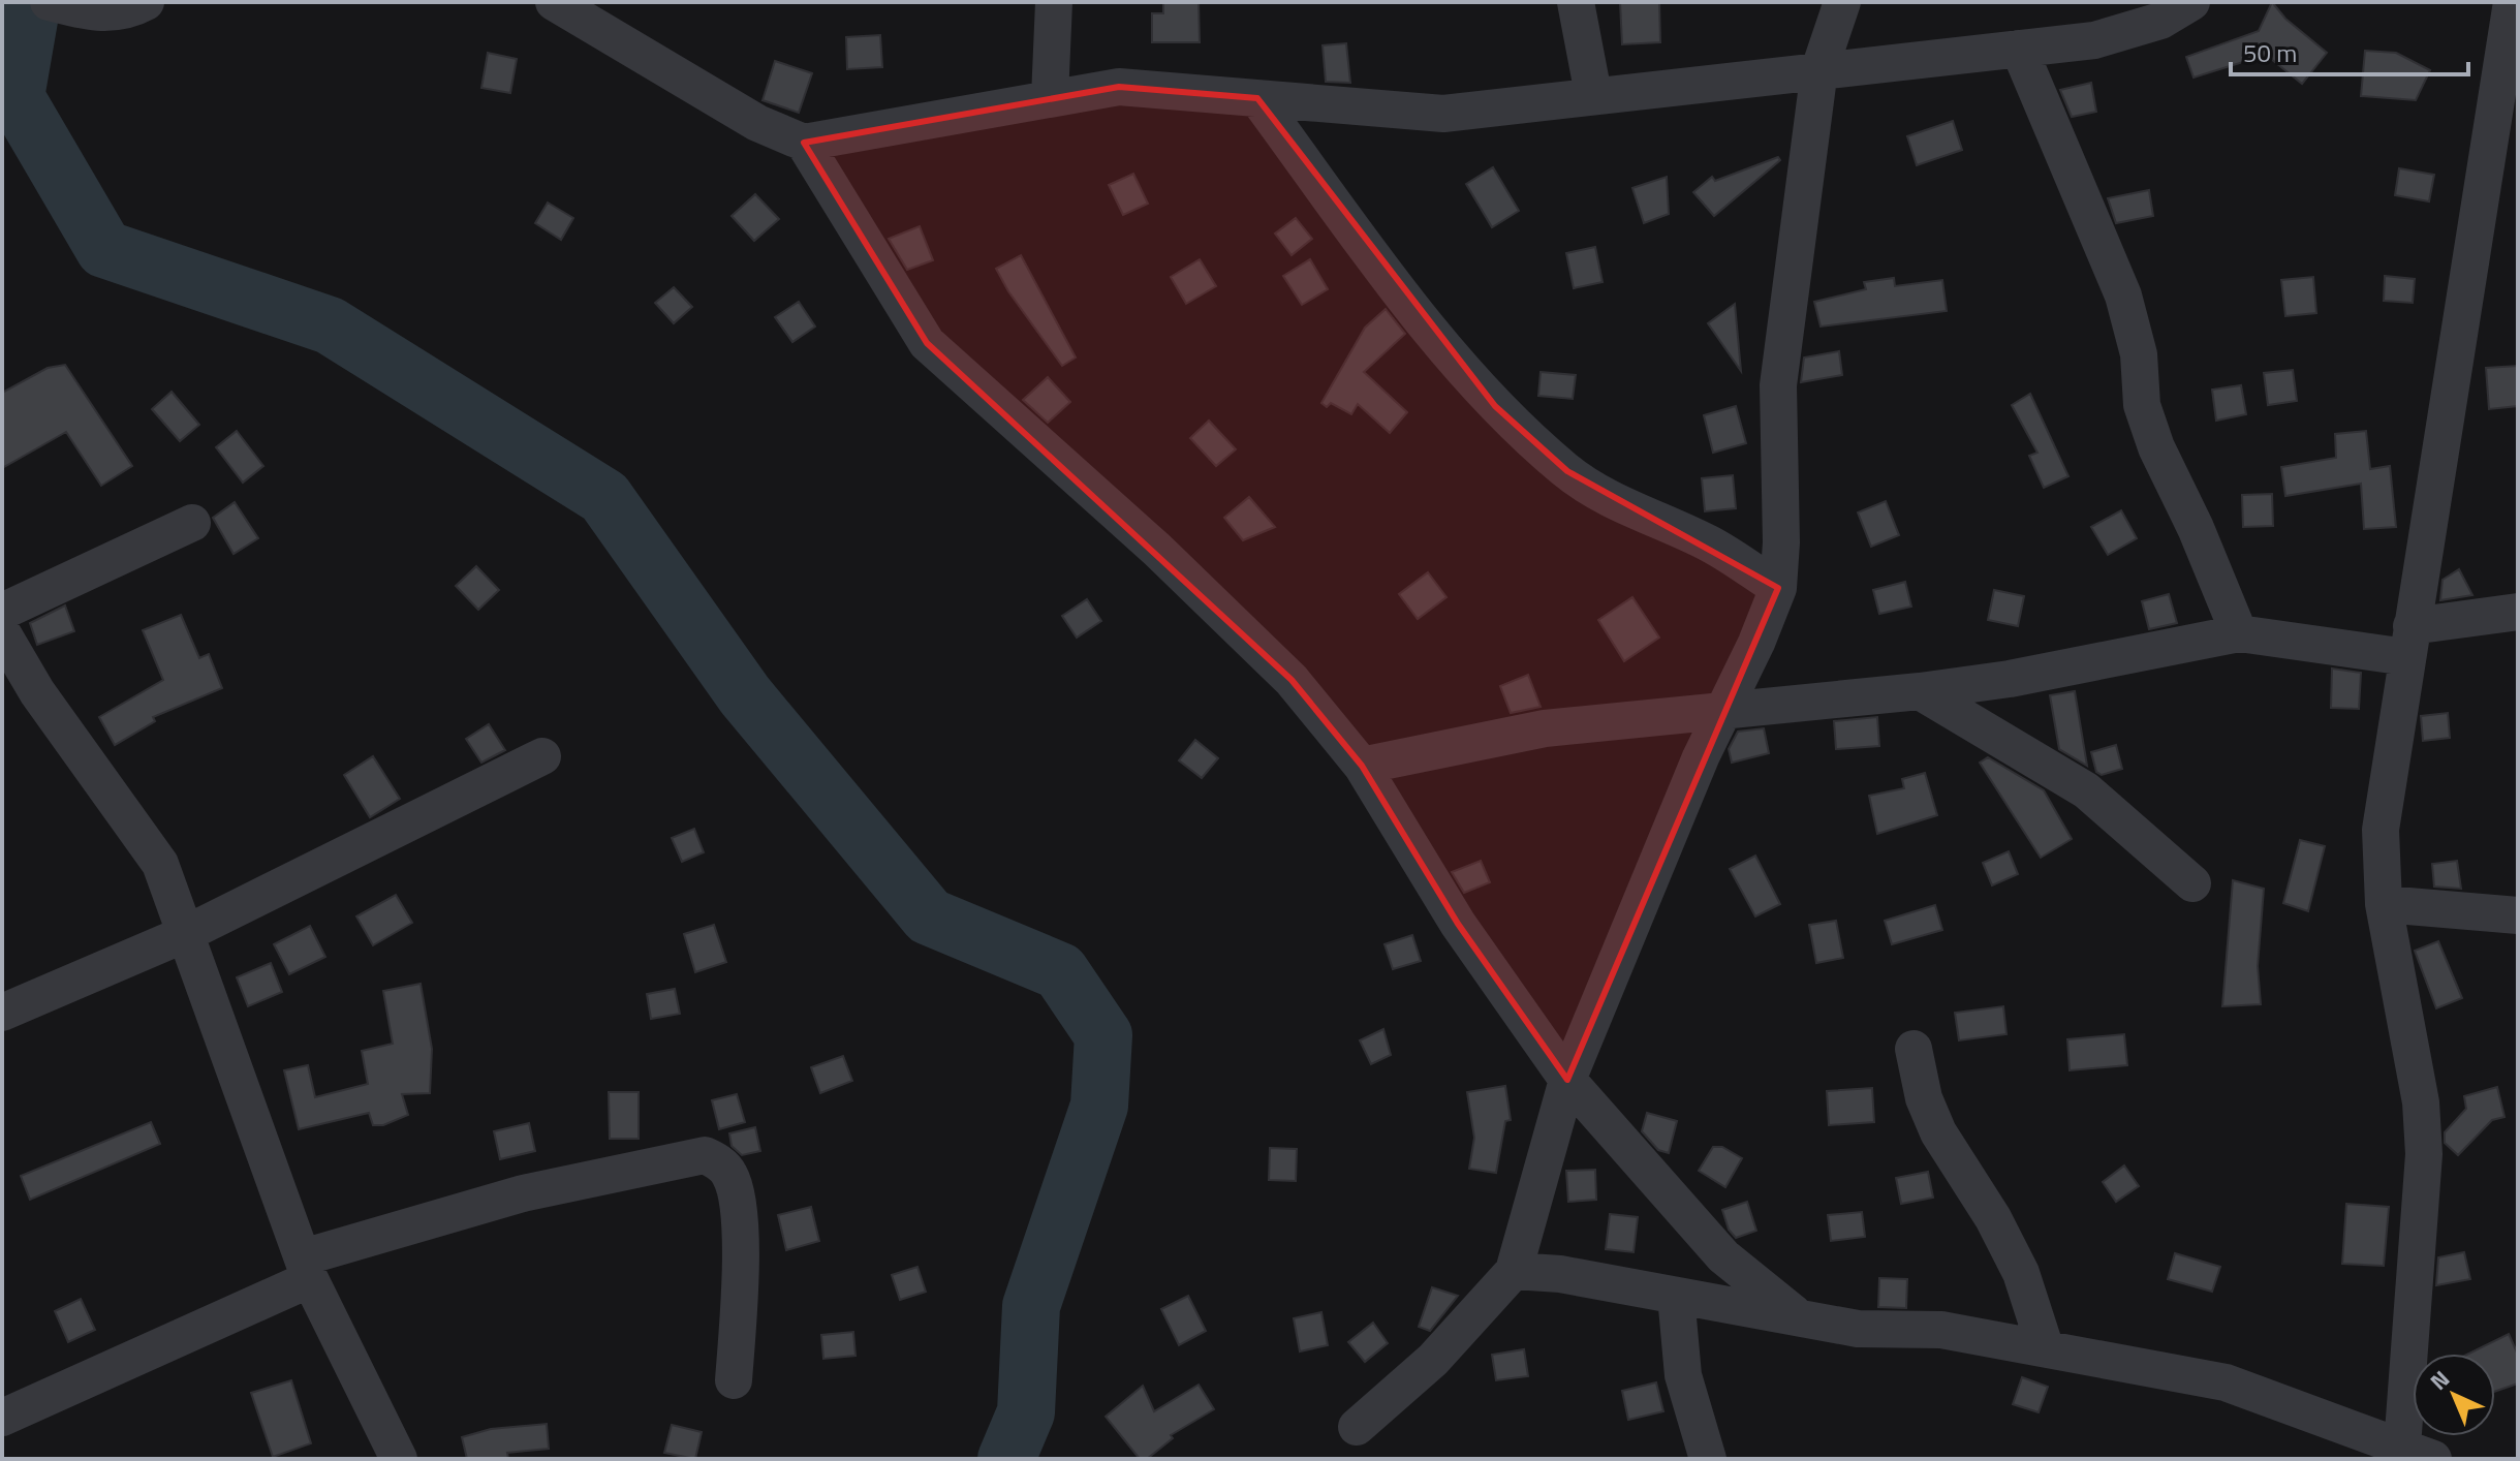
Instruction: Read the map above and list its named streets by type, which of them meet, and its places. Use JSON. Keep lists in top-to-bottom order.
{
  "scale_bar": "50 m",
  "north": "top left"
}
